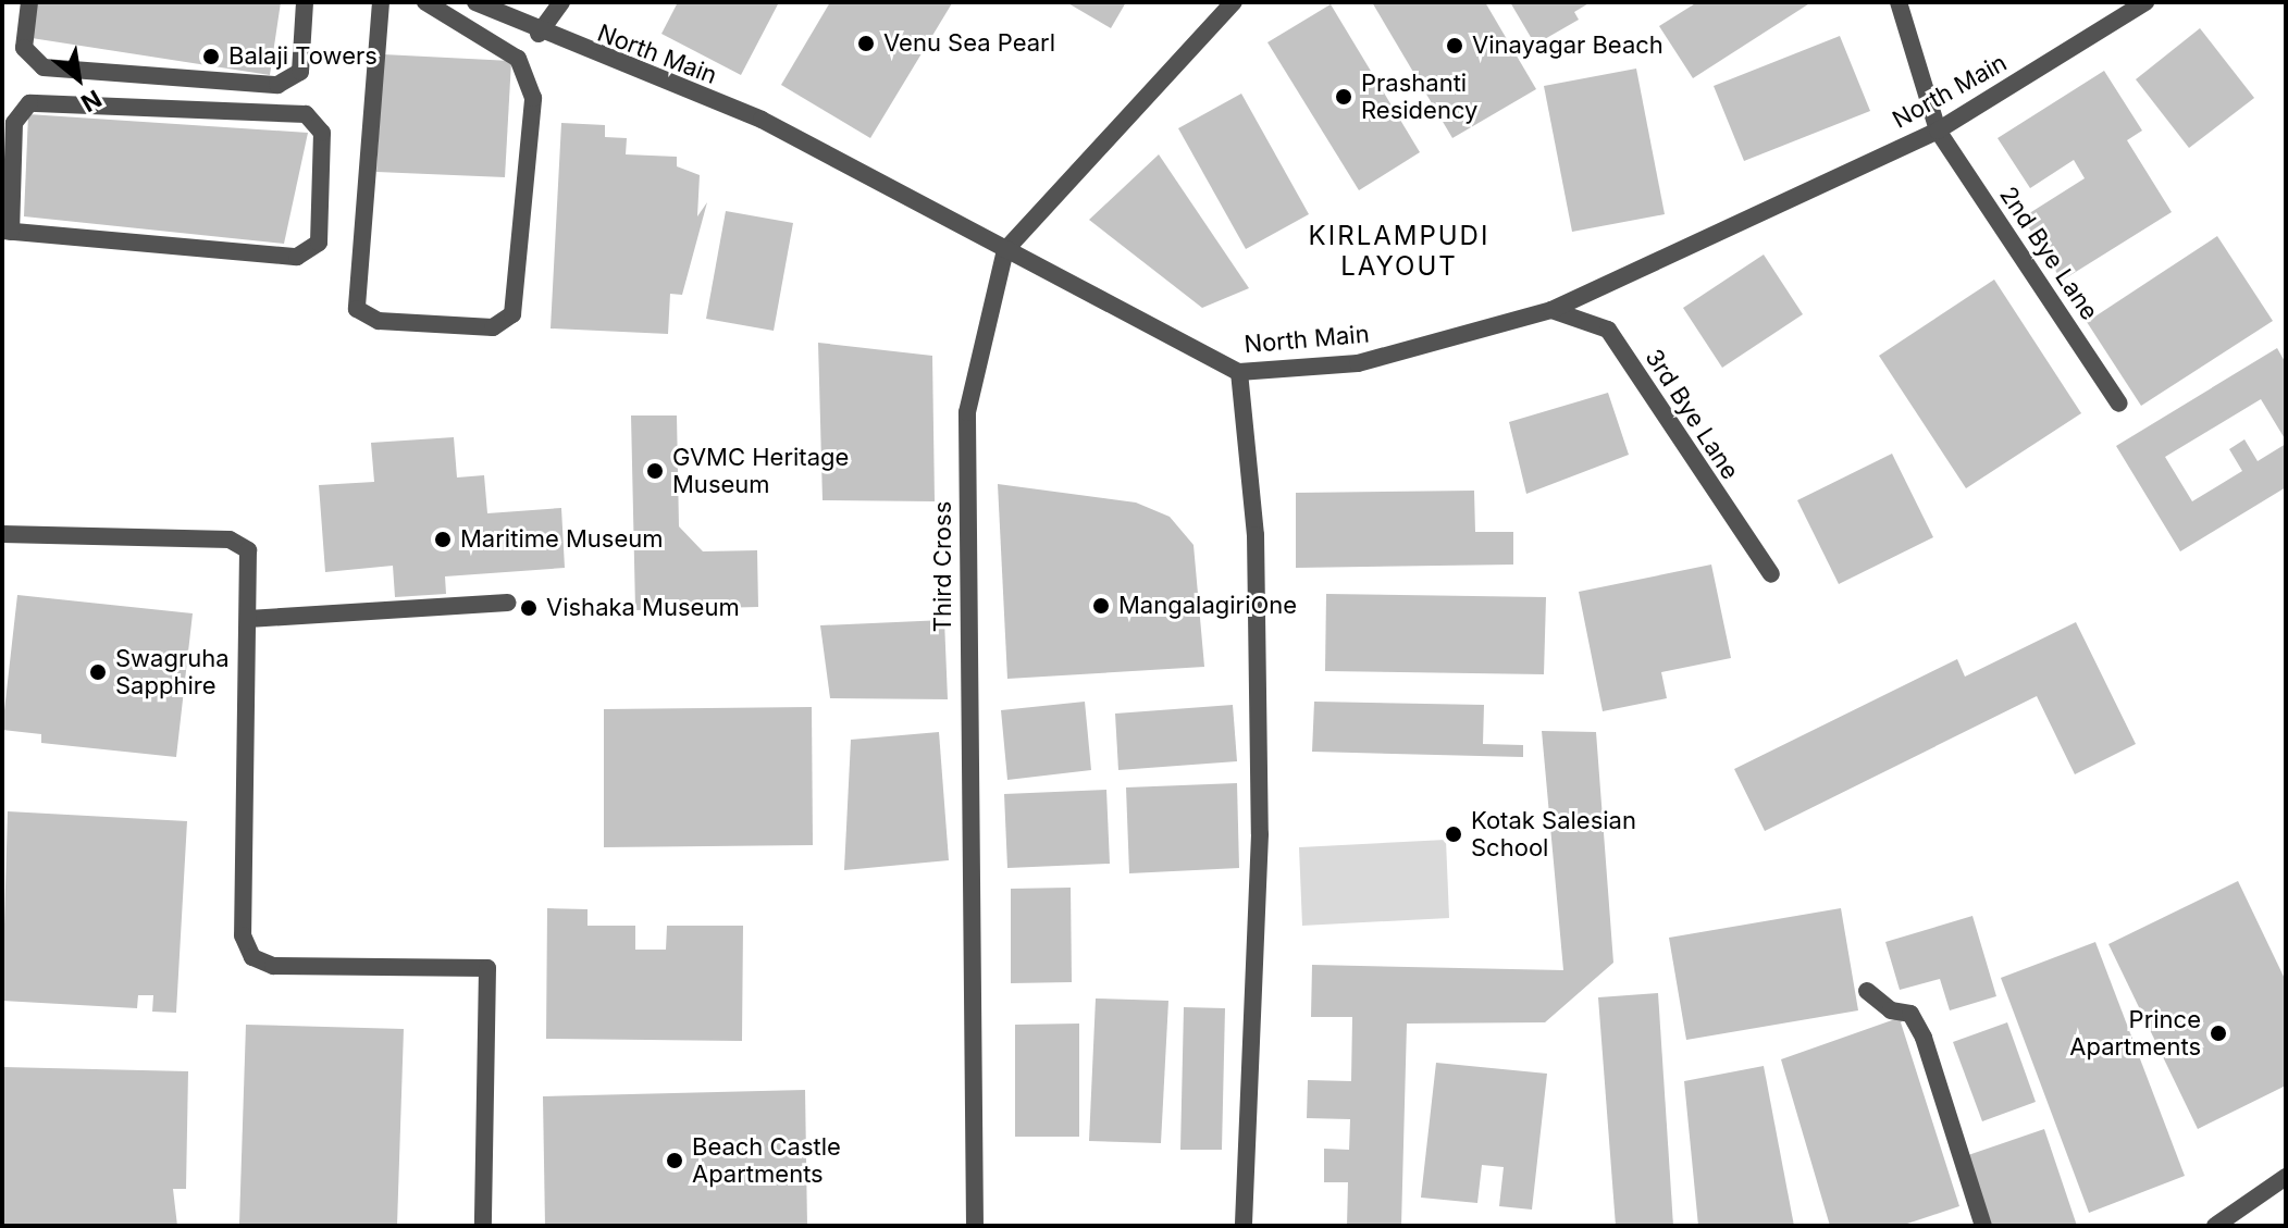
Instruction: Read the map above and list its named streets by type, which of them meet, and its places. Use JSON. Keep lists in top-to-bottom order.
{
  "streets": {
    "street": [
      "North Main",
      "2nd Bye Lane",
      "3rd Bye Lane",
      "Third Cross"
    ]
  },
  "crossings": [
    ["North Main", "2nd Bye Lane"],
    ["North Main", "3rd Bye Lane"],
    ["North Main", "Third Cross"]
  ],
  "districts": ["KIRLAMPUDI LAYOUT"],
  "places": [
    "Venu Sea Pearl",
    "Vinayagar Beach",
    "Balaji Towers",
    "Prashanti Residency",
    "GVMC Heritage Museum",
    "Maritime Museum",
    "MangalagiriOne",
    "Vishaka Museum",
    "Swagruha Sapphire",
    "Kotak Salesian School",
    "Prince Apartments",
    "Beach Castle Apartments"
  ],
  "north": "bottom right"
}
